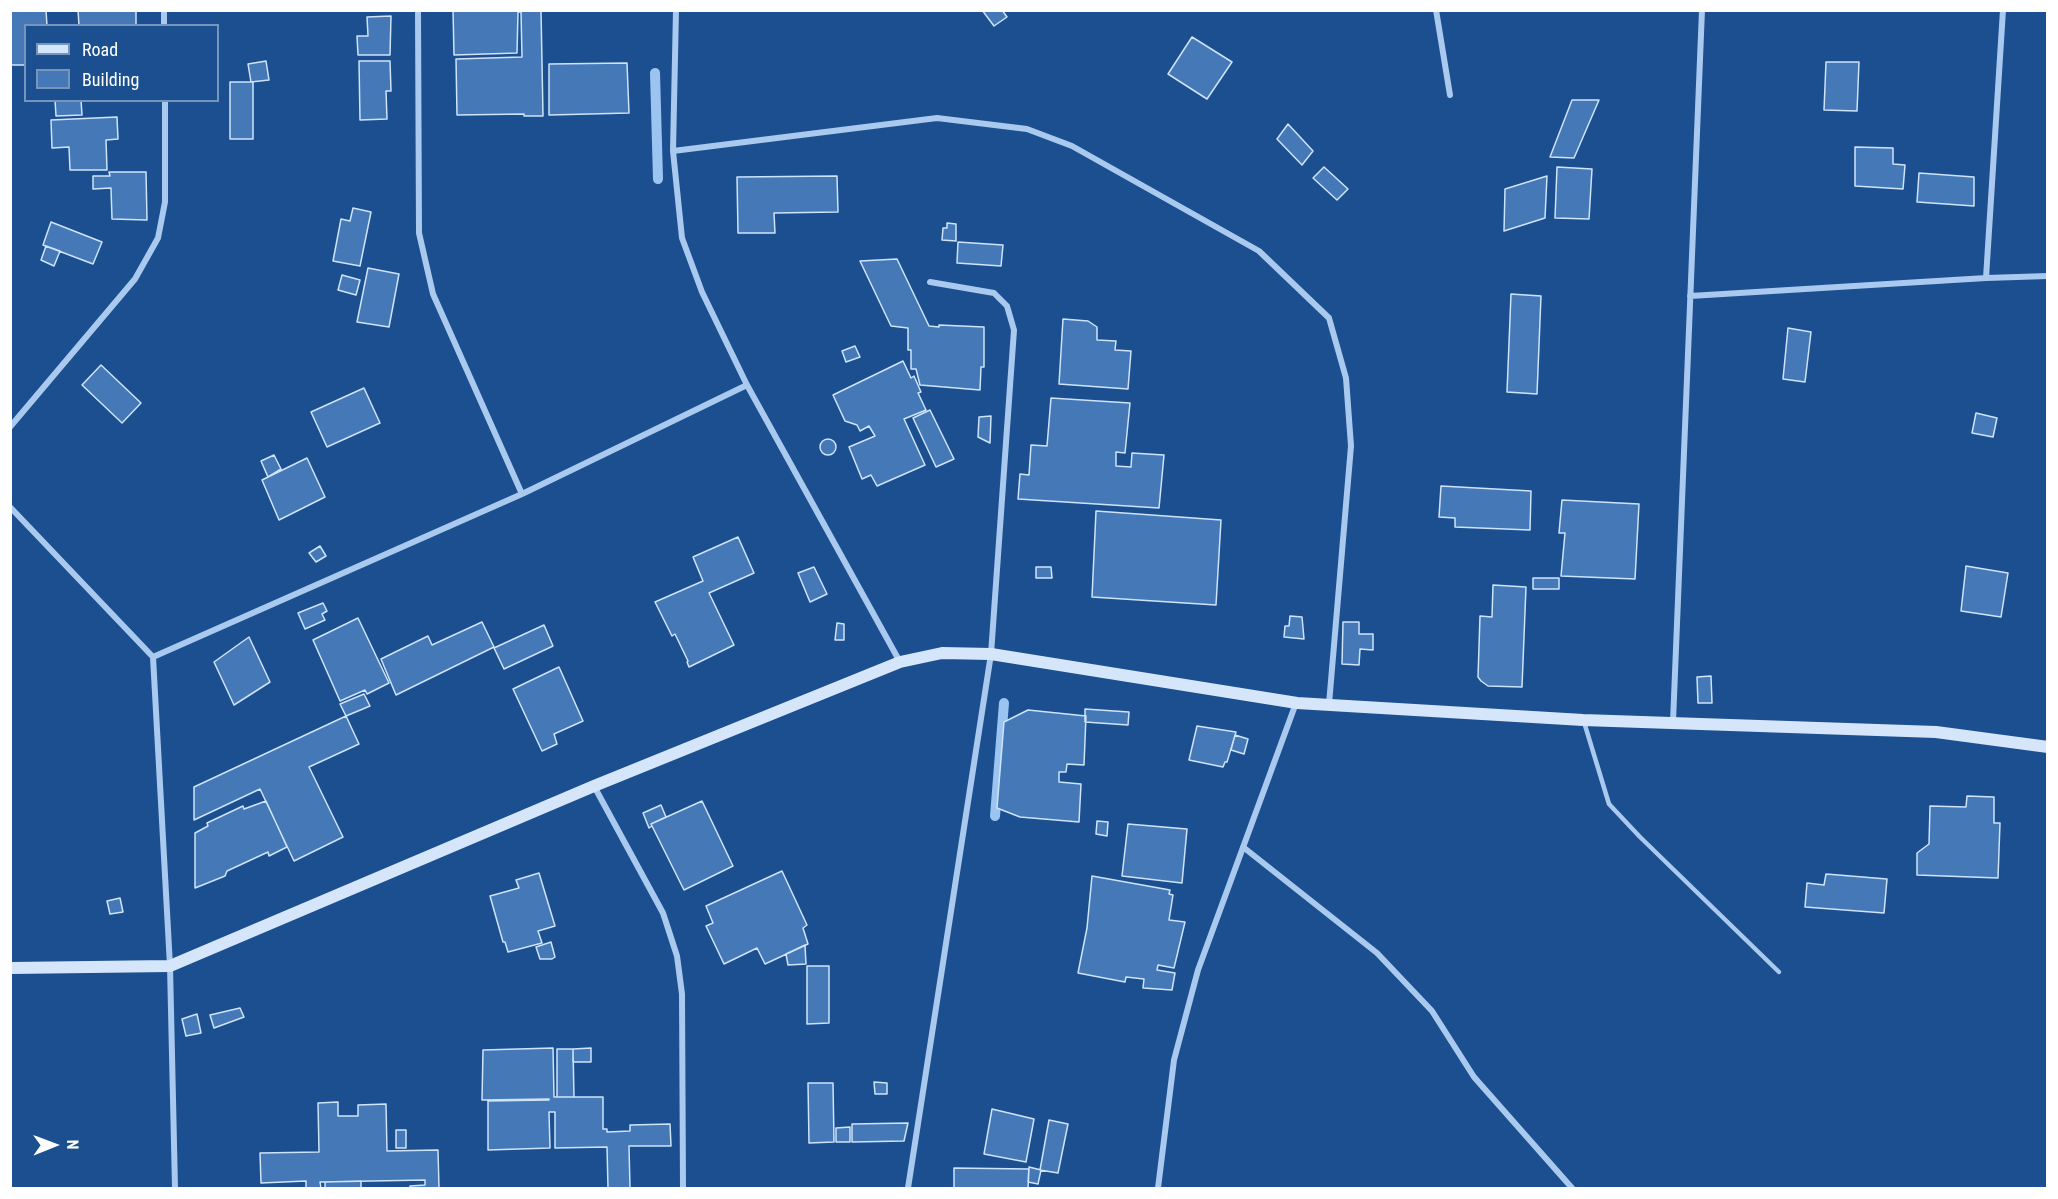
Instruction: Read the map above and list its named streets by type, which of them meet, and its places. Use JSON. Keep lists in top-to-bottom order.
{
  "legend": ["Road", "Building"],
  "north": "right"
}
